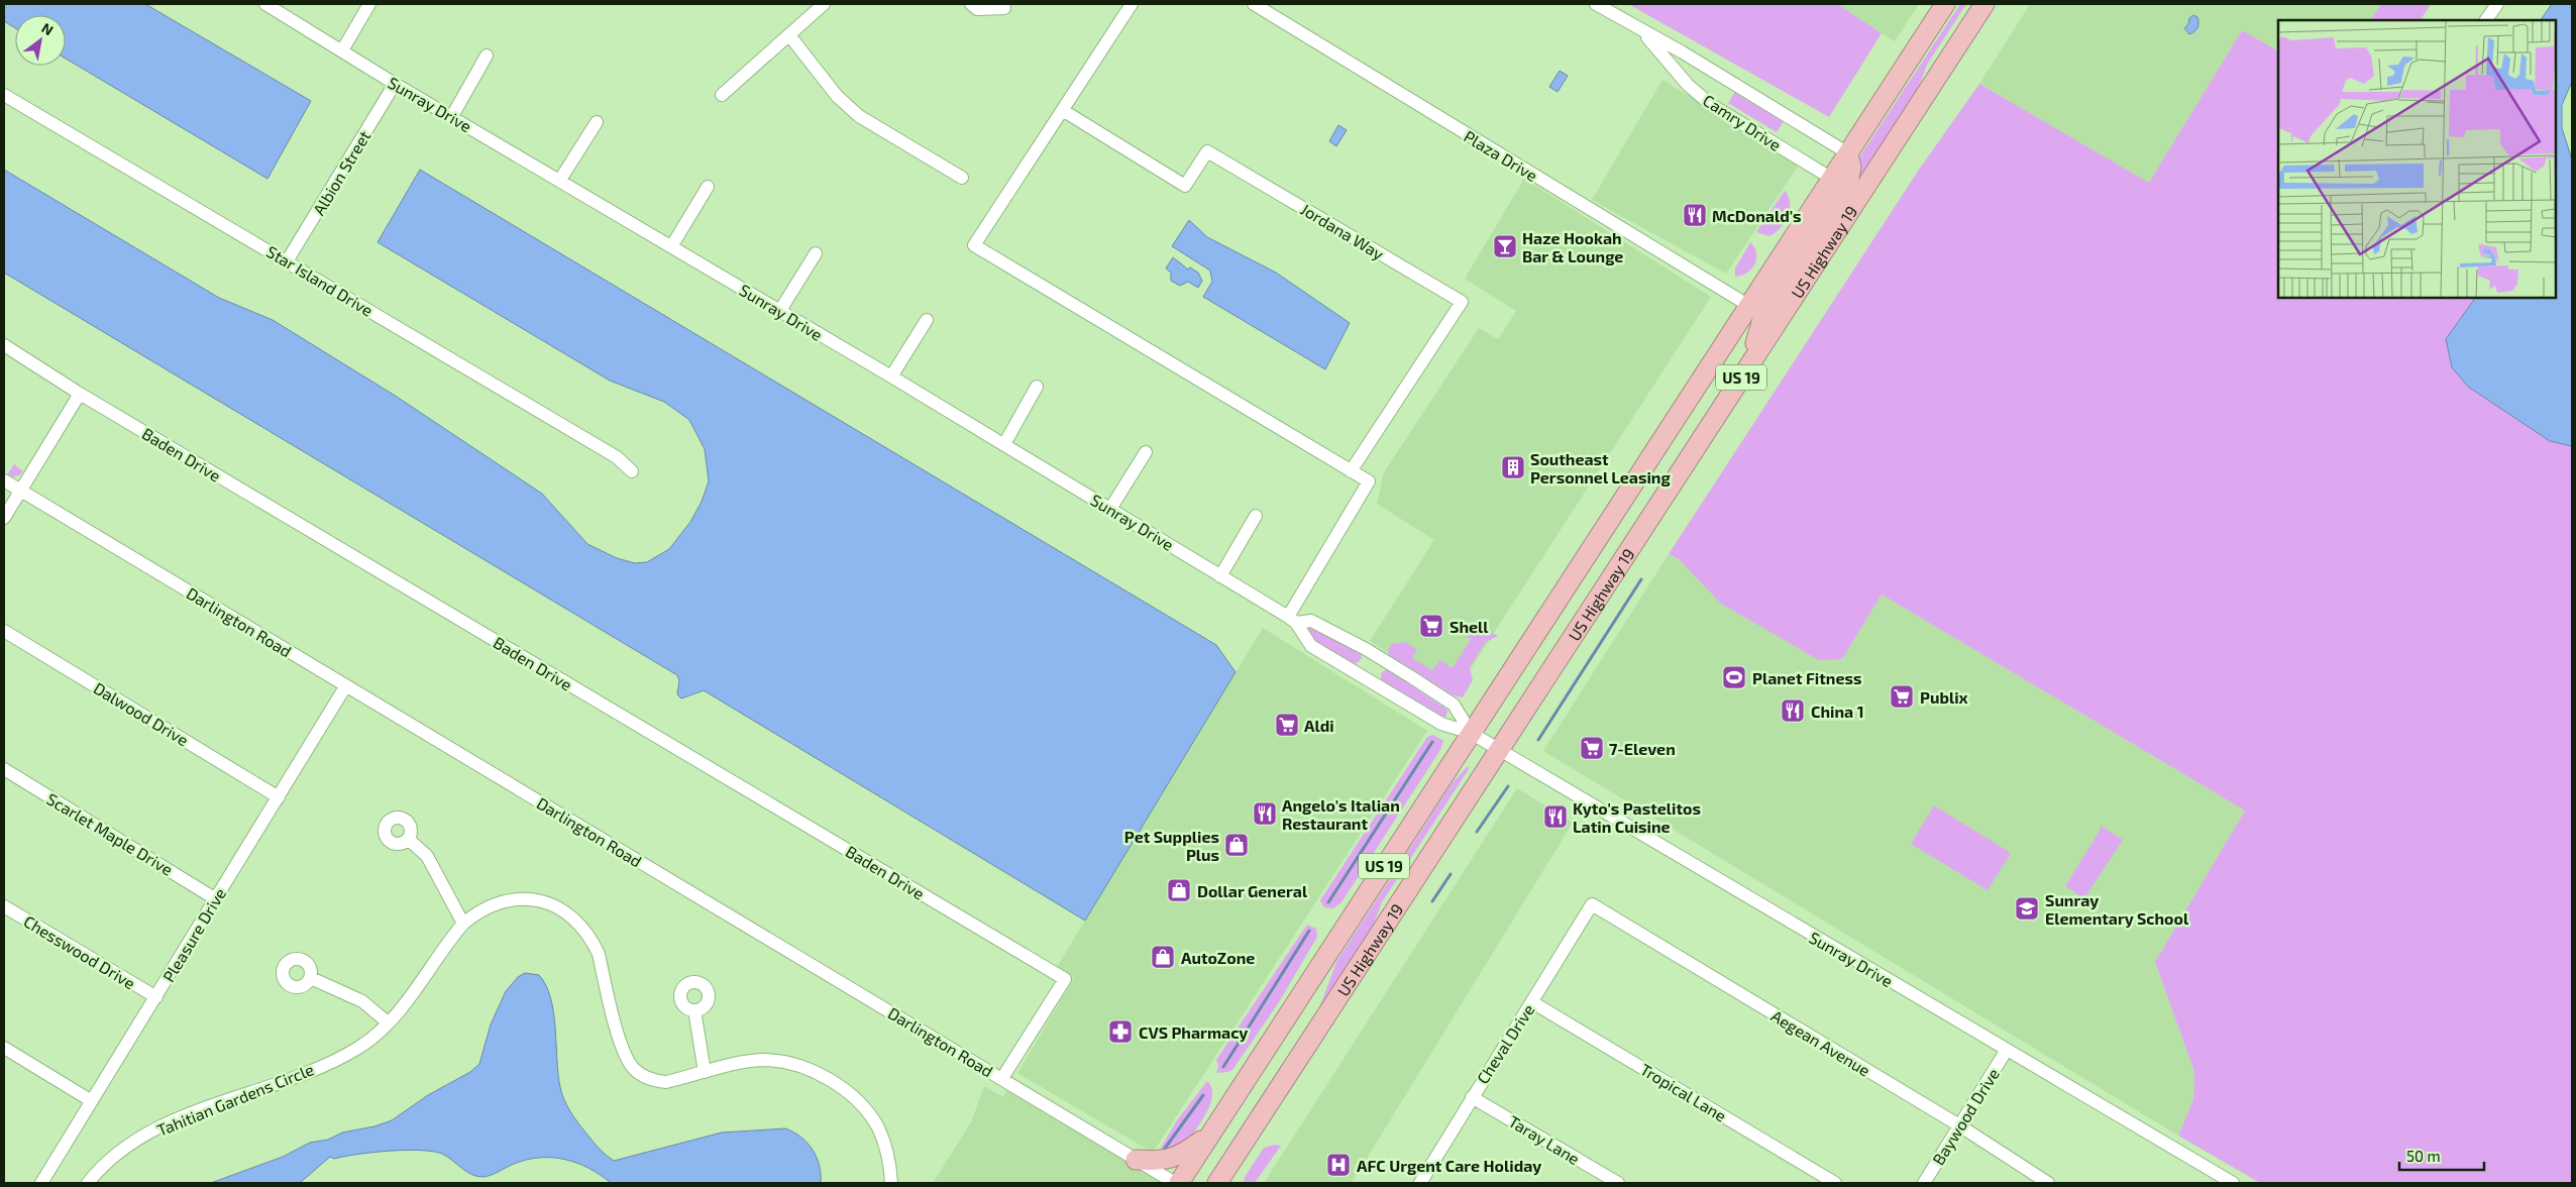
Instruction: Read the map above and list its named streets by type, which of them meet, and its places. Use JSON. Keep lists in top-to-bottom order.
{
  "streets": {
    "highway": ["US Highway 19", "US 19"],
    "street": [
      "Sunray Drive",
      "Camry Drive",
      "Plaza Drive",
      "Albion Street",
      "Jordana Way",
      "Star Island Drive",
      "Baden Drive",
      "Darlington Road",
      "Dalwood Drive",
      "Scarlet Maple Drive",
      "Pleasure Drive",
      "Chesswood Drive",
      "Aegean Avenue",
      "Cheval Drive",
      "Tropical Lane",
      "Tahitian Gardens Circle",
      "Baywood Drive",
      "Taray Lane"
    ]
  },
  "crossings": [
    ["Sunray Drive", "Albion Street"],
    ["Sunray Drive", "US Highway 19"],
    ["Sunray Drive", "Baywood Drive"],
    ["Camry Drive", "US Highway 19"],
    ["Plaza Drive", "US Highway 19"],
    ["Albion Street", "Star Island Drive"],
    ["US Highway 19", "Darlington Road"],
    ["Baden Drive", "Darlington Road"],
    ["Darlington Road", "Pleasure Drive"],
    ["Dalwood Drive", "Pleasure Drive"],
    ["Scarlet Maple Drive", "Pleasure Drive"],
    ["Pleasure Drive", "Chesswood Drive"],
    ["Aegean Avenue", "Cheval Drive"],
    ["Aegean Avenue", "Baywood Drive"],
    ["Cheval Drive", "Tropical Lane"],
    ["Cheval Drive", "Taray Lane"]
  ],
  "places": {
    "restaurant": [
      "McDonald's",
      "China 1",
      "Angelo's Italian Restaurant",
      "Kyto's Pastelitos Latin Cuisine"
    ],
    "bar": ["Haze Hookah Bar & Lounge"],
    "building": ["Southeast Personnel Leasing"],
    "supermarket": [
      "Shell",
      "Publix",
      "Aldi",
      "7-Eleven"
    ],
    "sports": ["Planet Fitness"],
    "shop": ["Pet Supplies Plus", "Dollar General", "AutoZone"],
    "school or university": ["Sunray Elementary School"],
    "pharmacy": ["CVS Pharmacy"],
    "hospital": ["AFC Urgent Care Holiday"]
  },
  "scale_bar": "50 m",
  "north": "top right"
}
